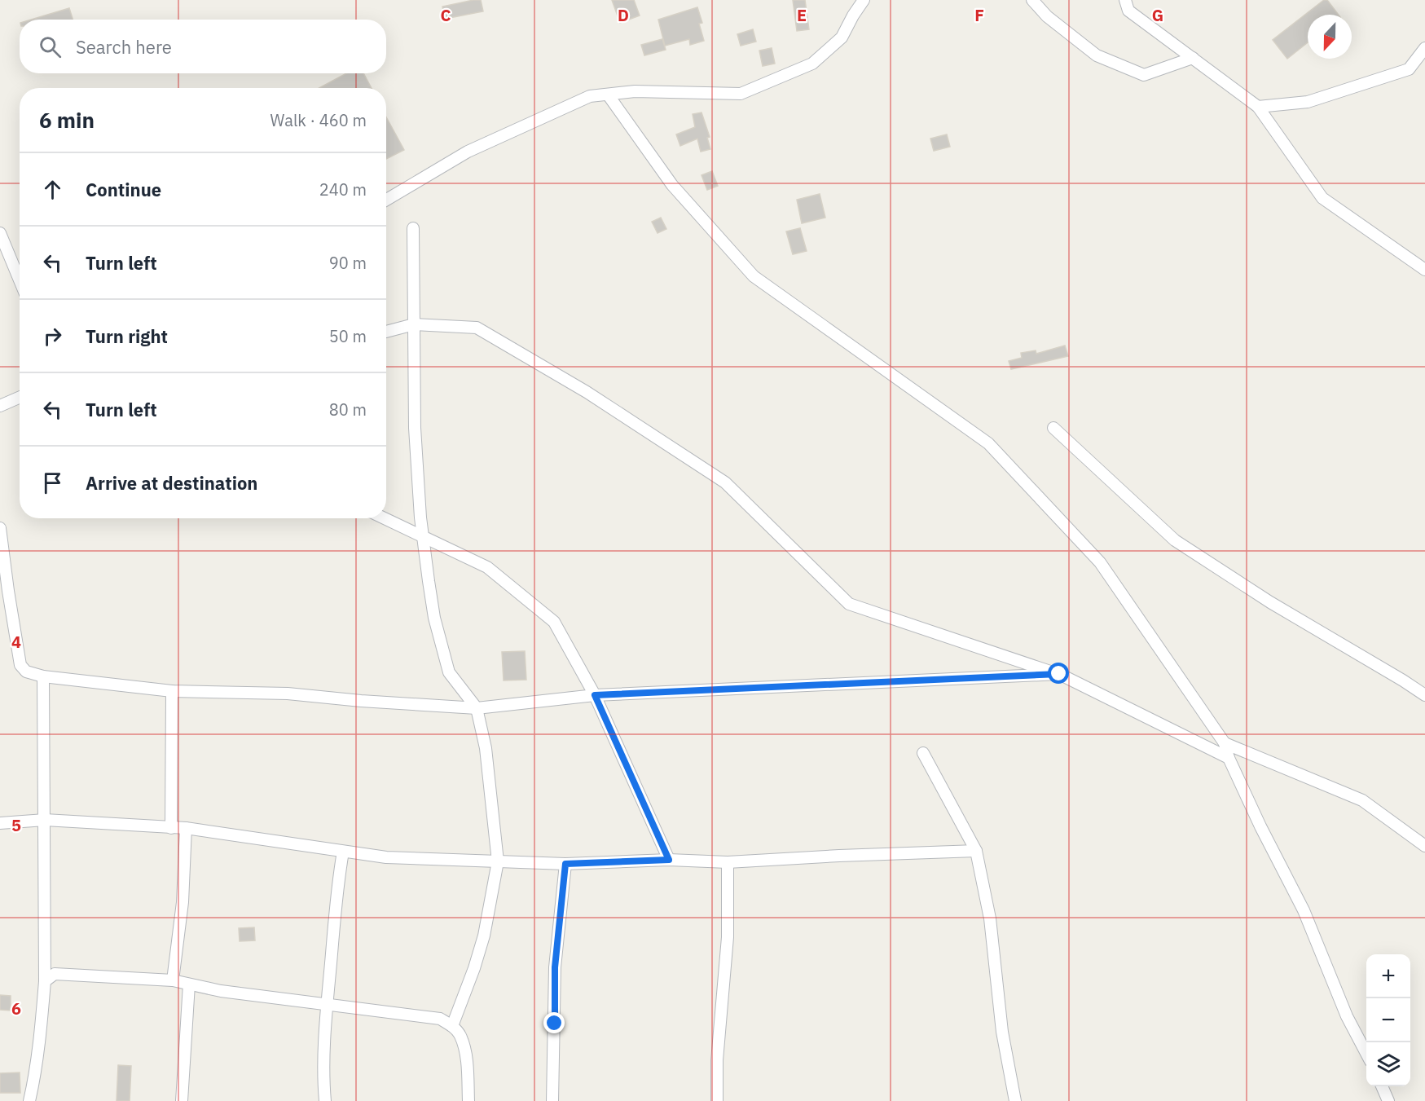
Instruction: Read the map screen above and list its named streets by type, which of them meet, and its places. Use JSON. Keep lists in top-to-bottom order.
{
  "north": "bottom",
  "page": {
    "search": "Search here",
    "heading": ["6 min", "Walk · 460 m"],
    "list": [
      ["Continue", "240 m"],
      ["Turn left", "90 m"],
      ["Turn right", "50 m"],
      ["Turn left", "80 m"],
      "Arrive at destination"
    ],
    "map_buttons": ["+", "−"]
  },
  "grid": {
    "columns": [
      "C",
      "D",
      "E",
      "F",
      "G"
    ],
    "rows": ["4", "5", "6"]
  }
}
